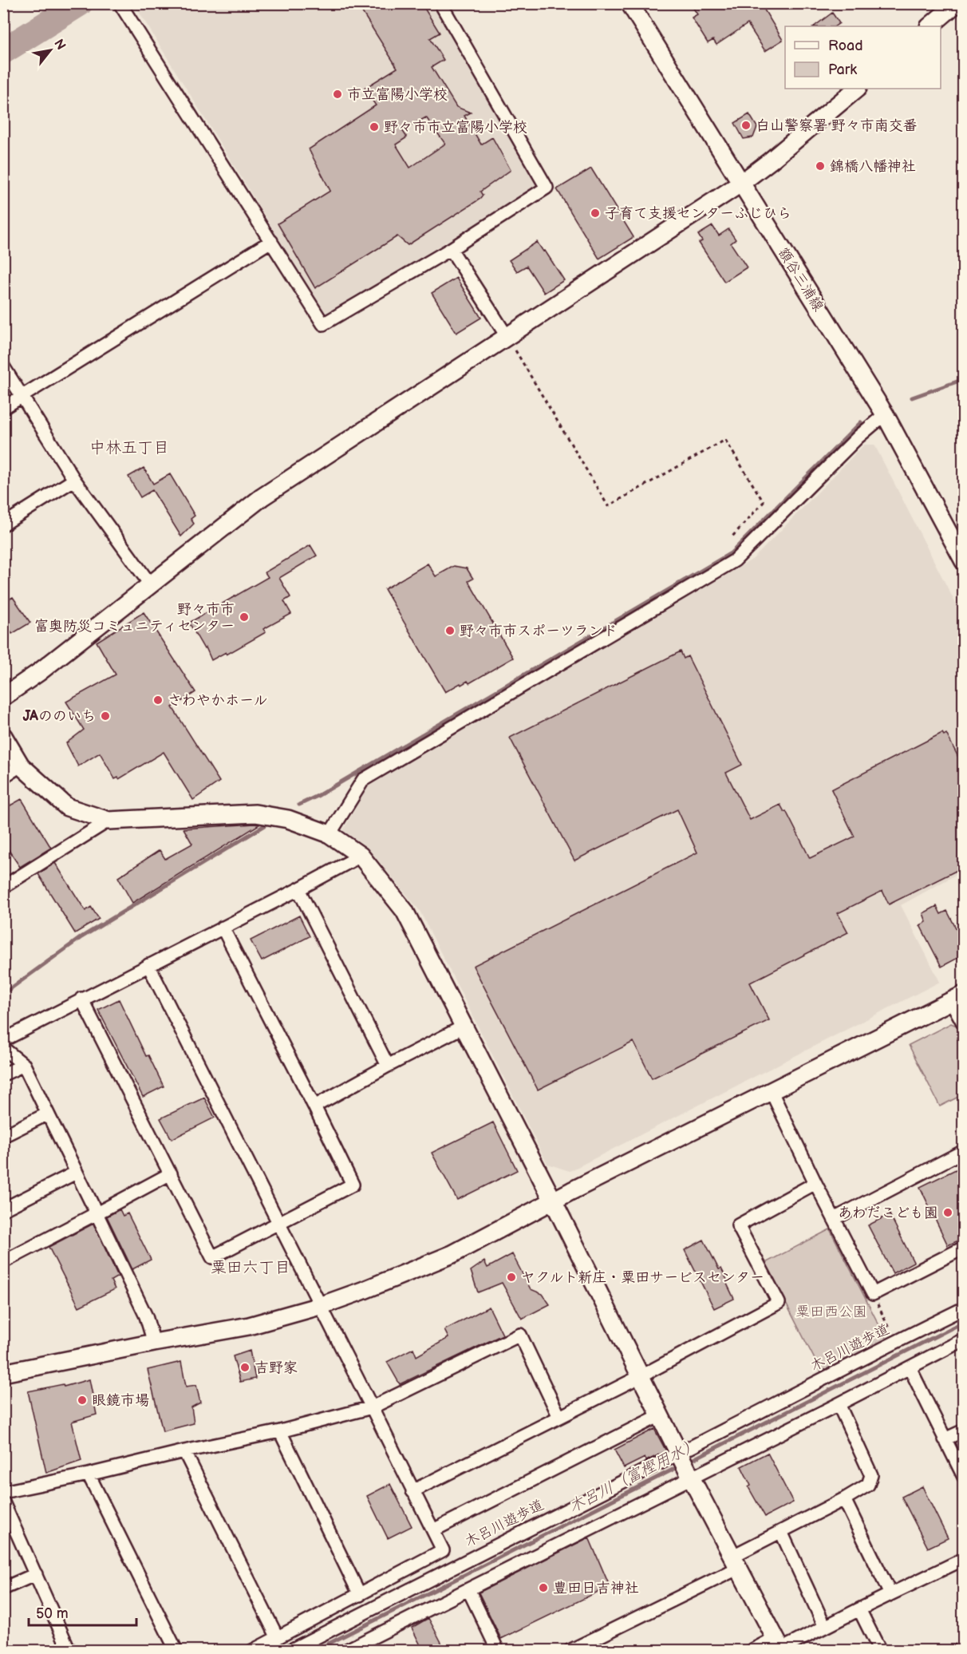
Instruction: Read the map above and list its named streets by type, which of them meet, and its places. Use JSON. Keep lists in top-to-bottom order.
{
  "streets": {
    "street": ["額谷三浦線", "木呂川遊歩道"]
  },
  "districts": ["中林五丁目", "粟田六丁目"],
  "water": ["木呂川（富樫用水）"],
  "parks": ["粟田西公園"],
  "places": [
    "市立富陽小学校",
    "白山警察署 野々市南交番",
    "野々市市立富陽小学校",
    "錦橋八幡神社",
    "子育て支援センターふじひら",
    "野々市市 富奥防災コミュニティセンター",
    "野々市市スポーツランド",
    "さわやかホール",
    "JAののいち",
    "あわだこども園",
    "ヤクルト新庄・粟田サービスセンター",
    "吉野家",
    "眼鏡市場",
    "豊田日吉神社"
  ],
  "legend": ["Road", "Park"],
  "scale_bar": "50 m",
  "north": "top right"
}
